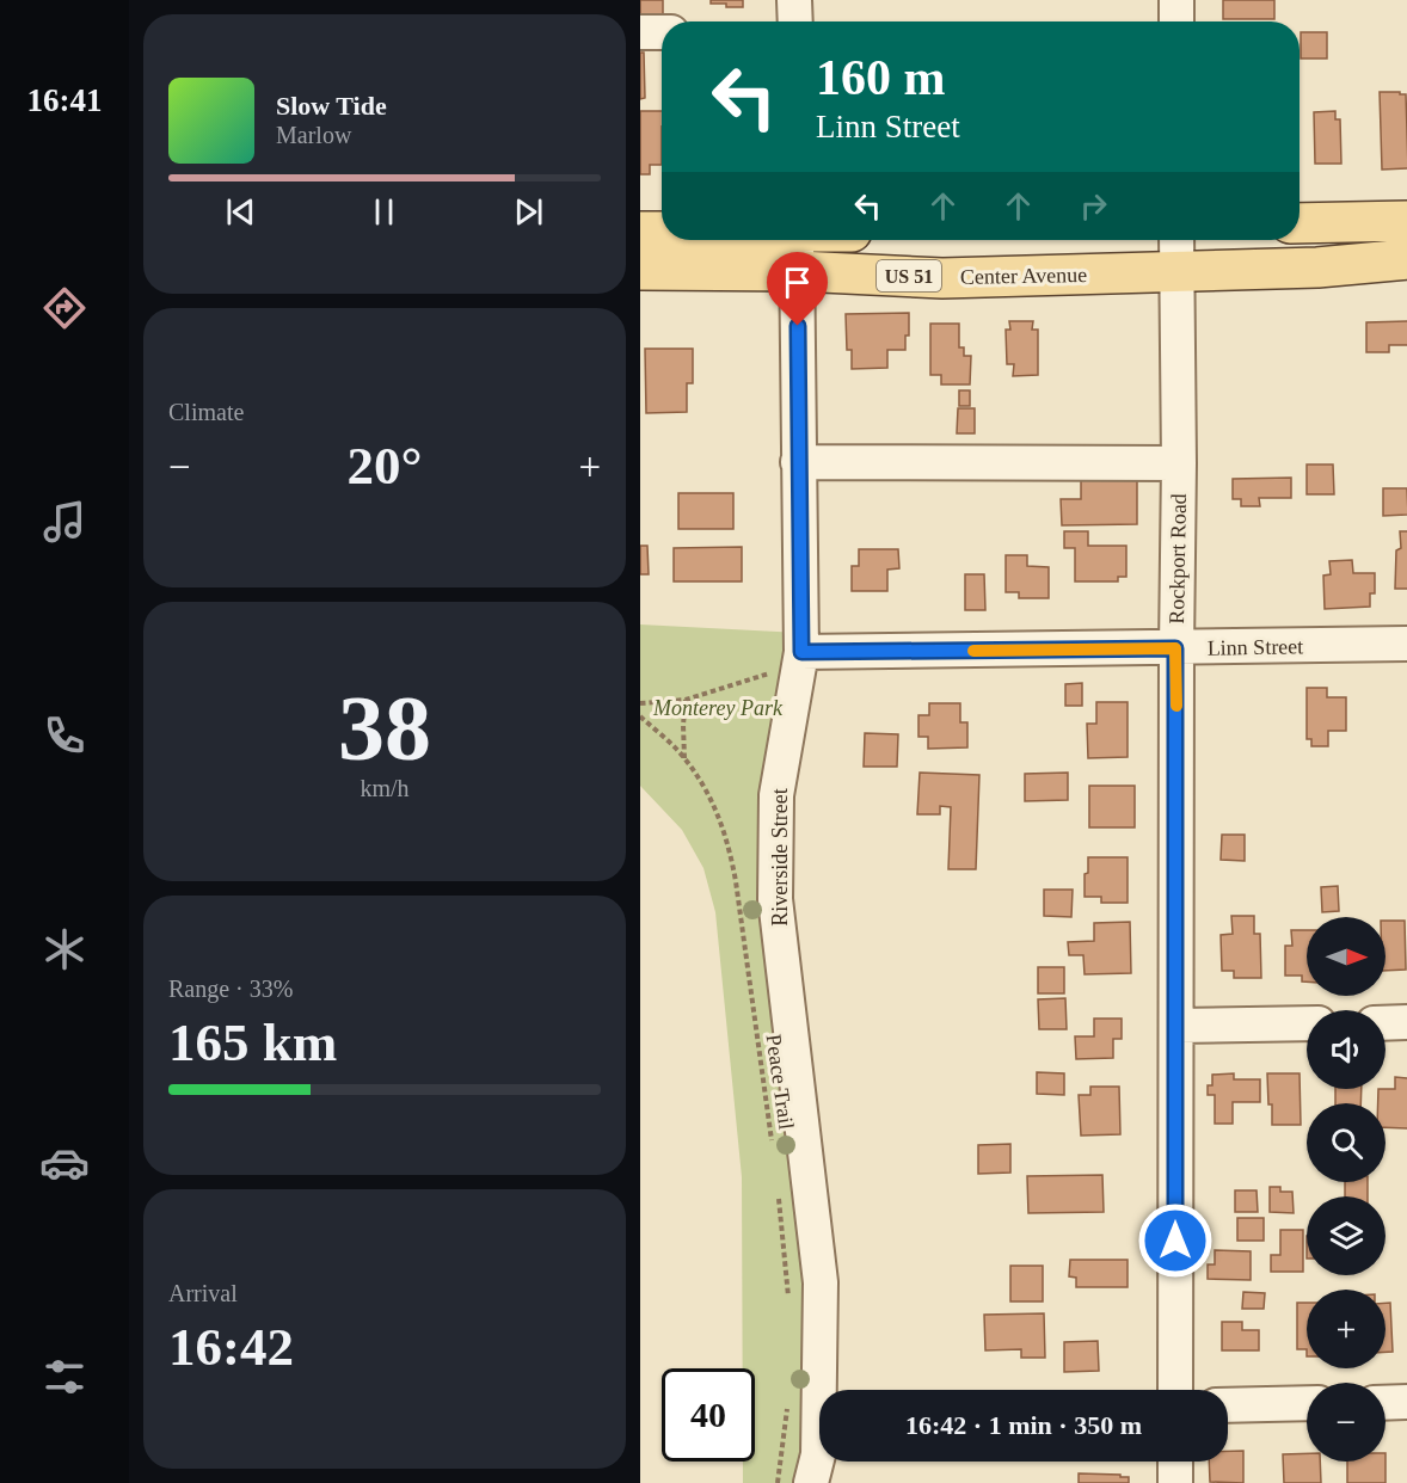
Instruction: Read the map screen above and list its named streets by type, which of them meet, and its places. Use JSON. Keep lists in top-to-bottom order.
{
  "streets": {
    "main road": ["US 51", "Center Avenue"],
    "street": ["Rockport Road", "Linn Street", "Riverside Street"],
    "path": ["Peace Trail"]
  },
  "crossings": [
    ["Center Avenue", "Rockport Road"],
    ["Center Avenue", "Riverside Street"],
    ["Rockport Road", "Linn Street"],
    ["Linn Street", "Riverside Street"]
  ],
  "parks": ["Monterey Park"],
  "north": "right",
  "page": {
    "tabs": "16:41",
    "turn": ["160 m", "Linn Street"],
    "song": ["Slow Tide", "Marlow"],
    "tile": [
      "Climate",
      ["38", "km/h"],
      ["Range · 33%", "165 km"],
      ["Arrival", "16:42"]
    ],
    "heat": ["−", "20°", "+"],
    "map_buttons": ["+", "−"],
    "limit": "40",
    "trip": "16:42 · 1 min · 350 m"
  }
}
